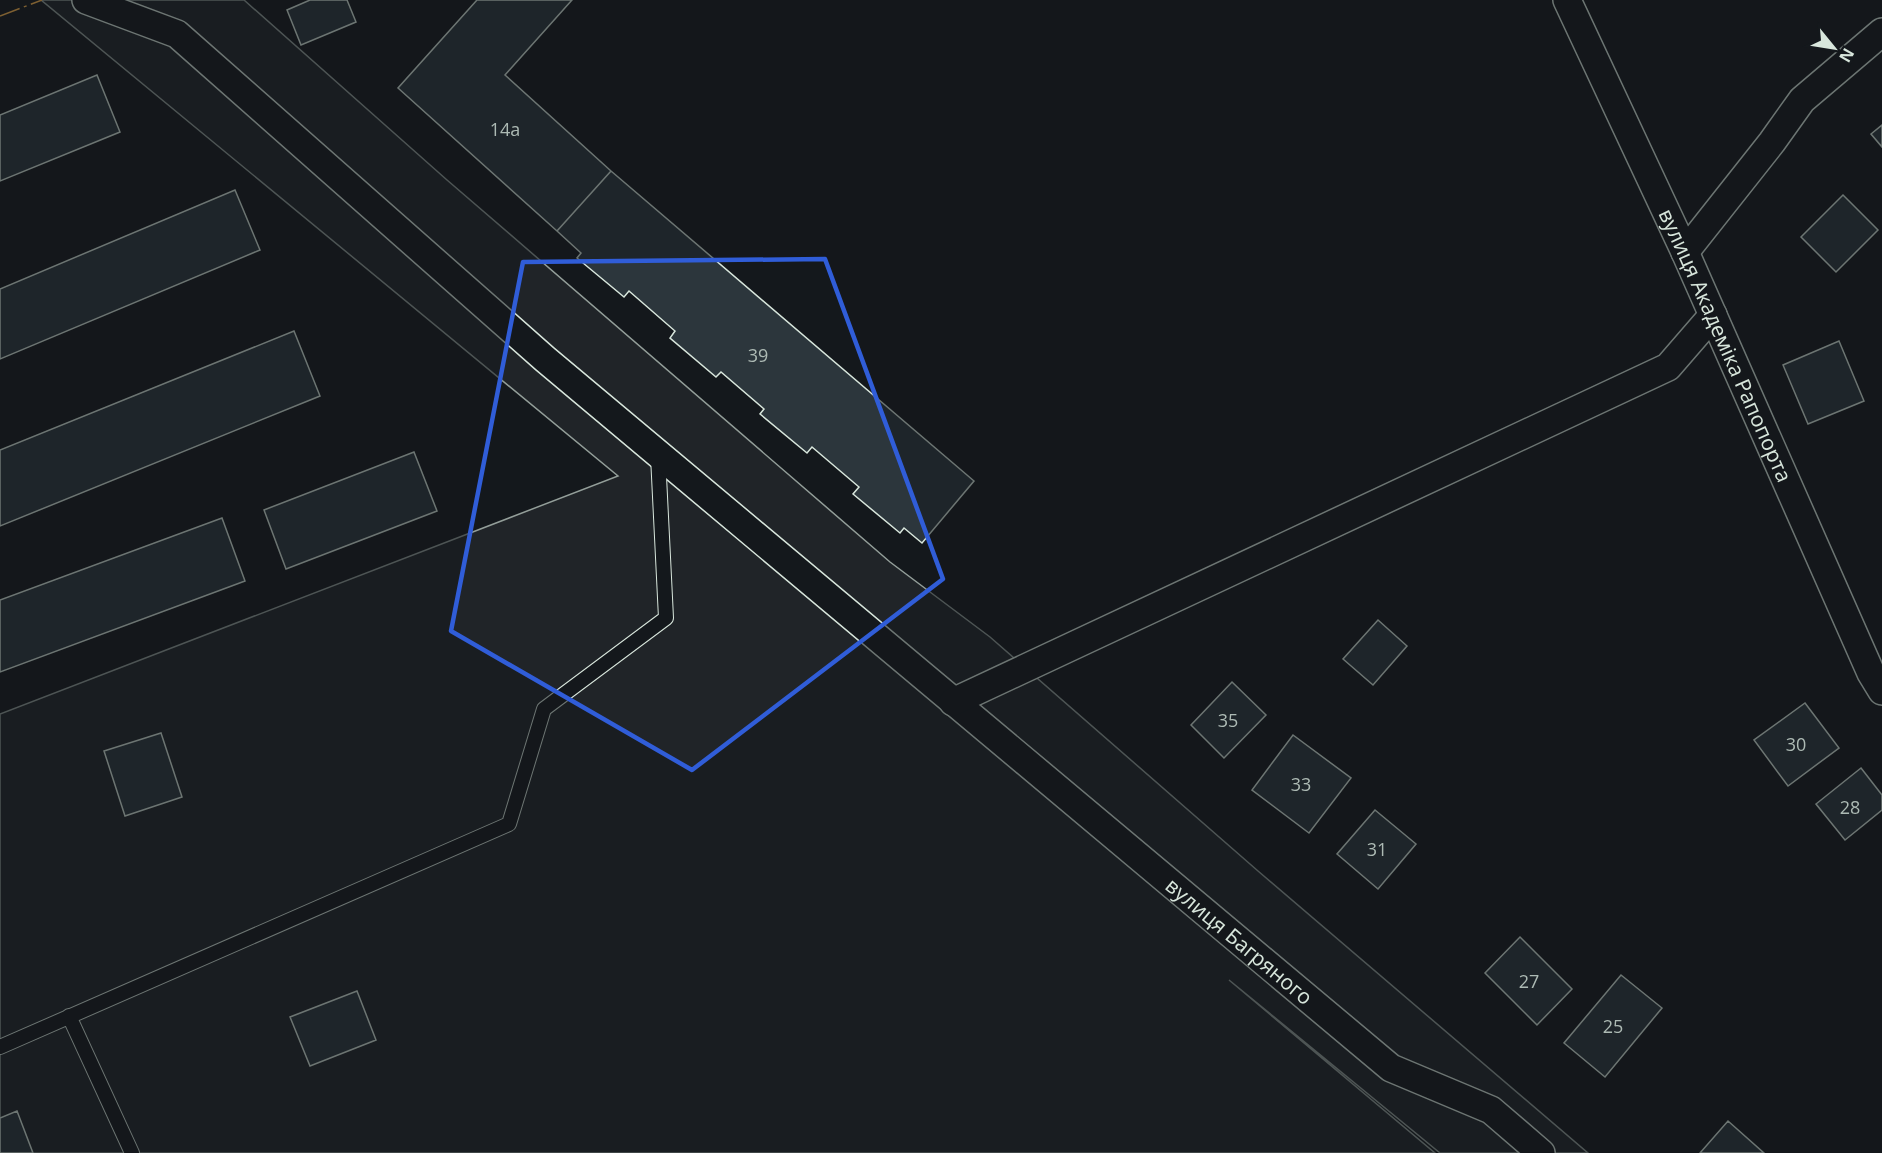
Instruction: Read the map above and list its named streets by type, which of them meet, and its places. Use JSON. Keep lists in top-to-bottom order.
{
  "streets": {
    "street": ["вулиця Академіка Рапопорта", "вулиця Багряного"]
  },
  "house_numbers": [
    "14а",
    "39",
    "35",
    "30",
    "33",
    "28",
    "31",
    "27",
    "25"
  ],
  "north": "bottom right"
}
